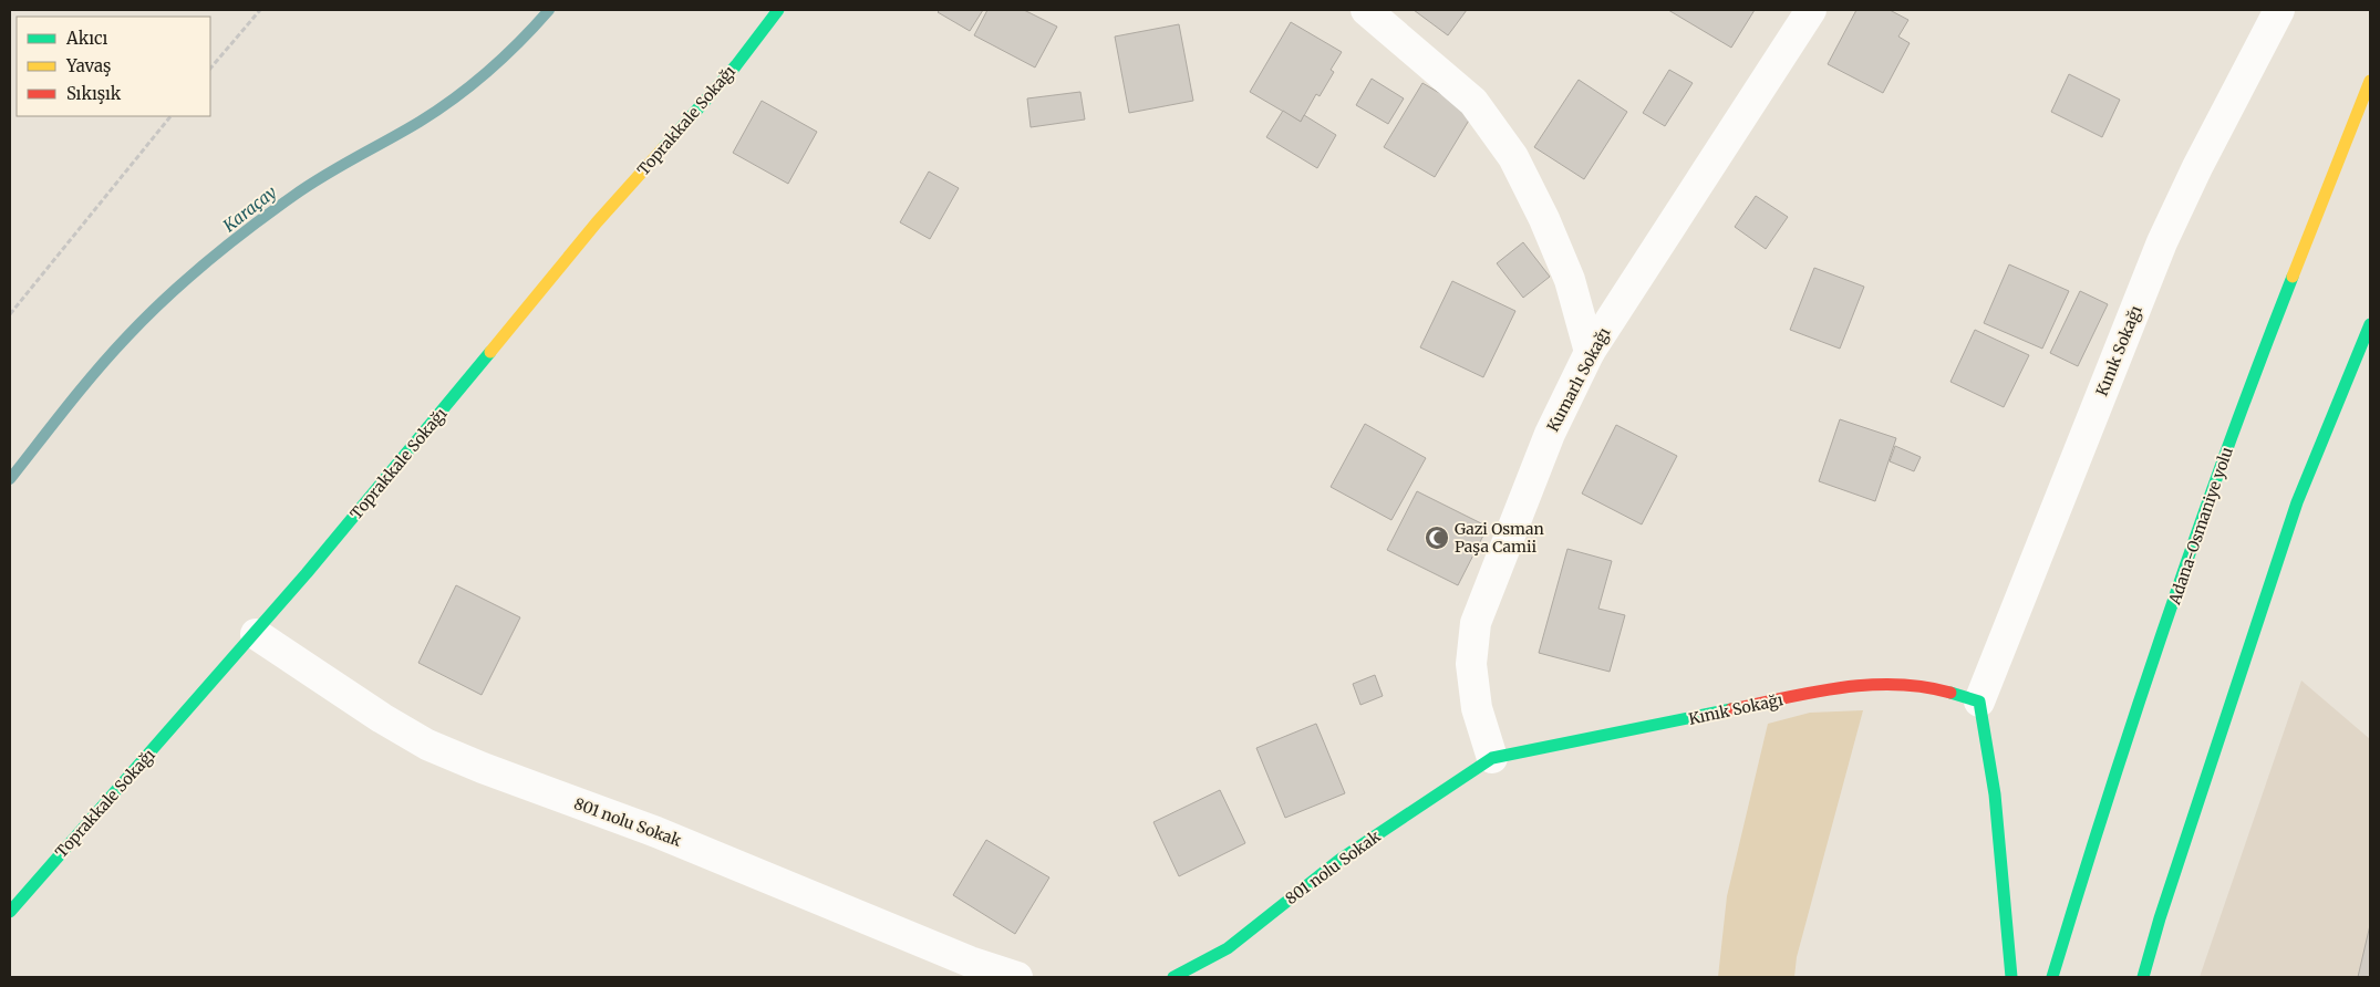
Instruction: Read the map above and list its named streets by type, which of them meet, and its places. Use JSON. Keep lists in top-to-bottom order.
{
  "streets": {
    "main road": [
      "Toprakkale Sokağı",
      "Kınık Sokağı",
      "Adana-Osmaniye yolu",
      "801 nolu Sokak"
    ],
    "street": ["Kumarlı Sokağı"]
  },
  "crossings": [
    ["Toprakkale Sokağı", "801 nolu Sokak"],
    ["Kınık Sokağı", "Kumarlı Sokağı"],
    ["Kınık Sokağı", "801 nolu Sokak"],
    ["Kumarlı Sokağı", "801 nolu Sokak"]
  ],
  "water": ["Karaçay"],
  "places": {
    "mosque": ["Gazi Osman Paşa Camii"]
  },
  "legend": ["Akıcı", "Yavaş", "Sıkışık"]
}
